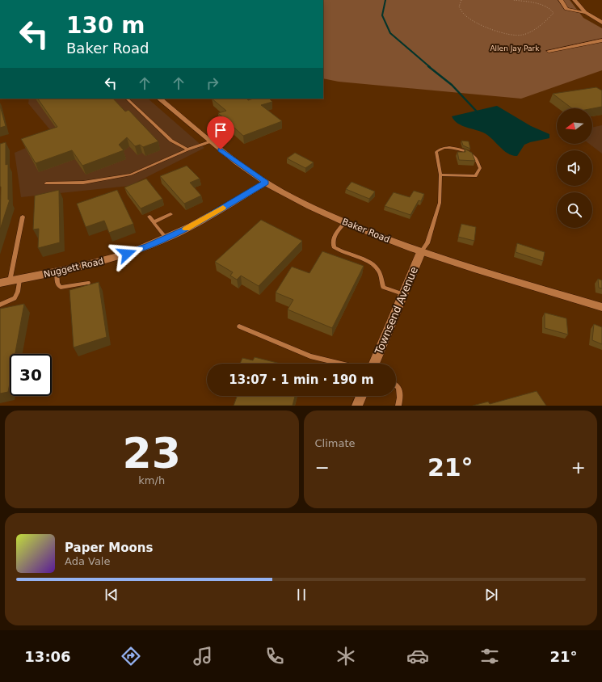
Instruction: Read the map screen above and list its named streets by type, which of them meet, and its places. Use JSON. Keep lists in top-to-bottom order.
{
  "streets": {
    "street": ["Baker Road", "Nuggett Road", "Townsend Avenue"]
  },
  "crossings": [
    ["Baker Road", "Nuggett Road"],
    ["Baker Road", "Townsend Avenue"]
  ],
  "parks": ["Allen Jay Park"],
  "north": "left",
  "page": {
    "turn": ["130 m", "Baker Road"],
    "limit": "30",
    "trip": "13:07 · 1 min · 190 m",
    "tile": [
      ["23", "km/h"],
      "Climate"
    ],
    "heat": ["−", "21°", "+"],
    "song": ["Paper Moons", "Ada Vale"],
    "tabs": ["13:06", "21°"]
  }
}
